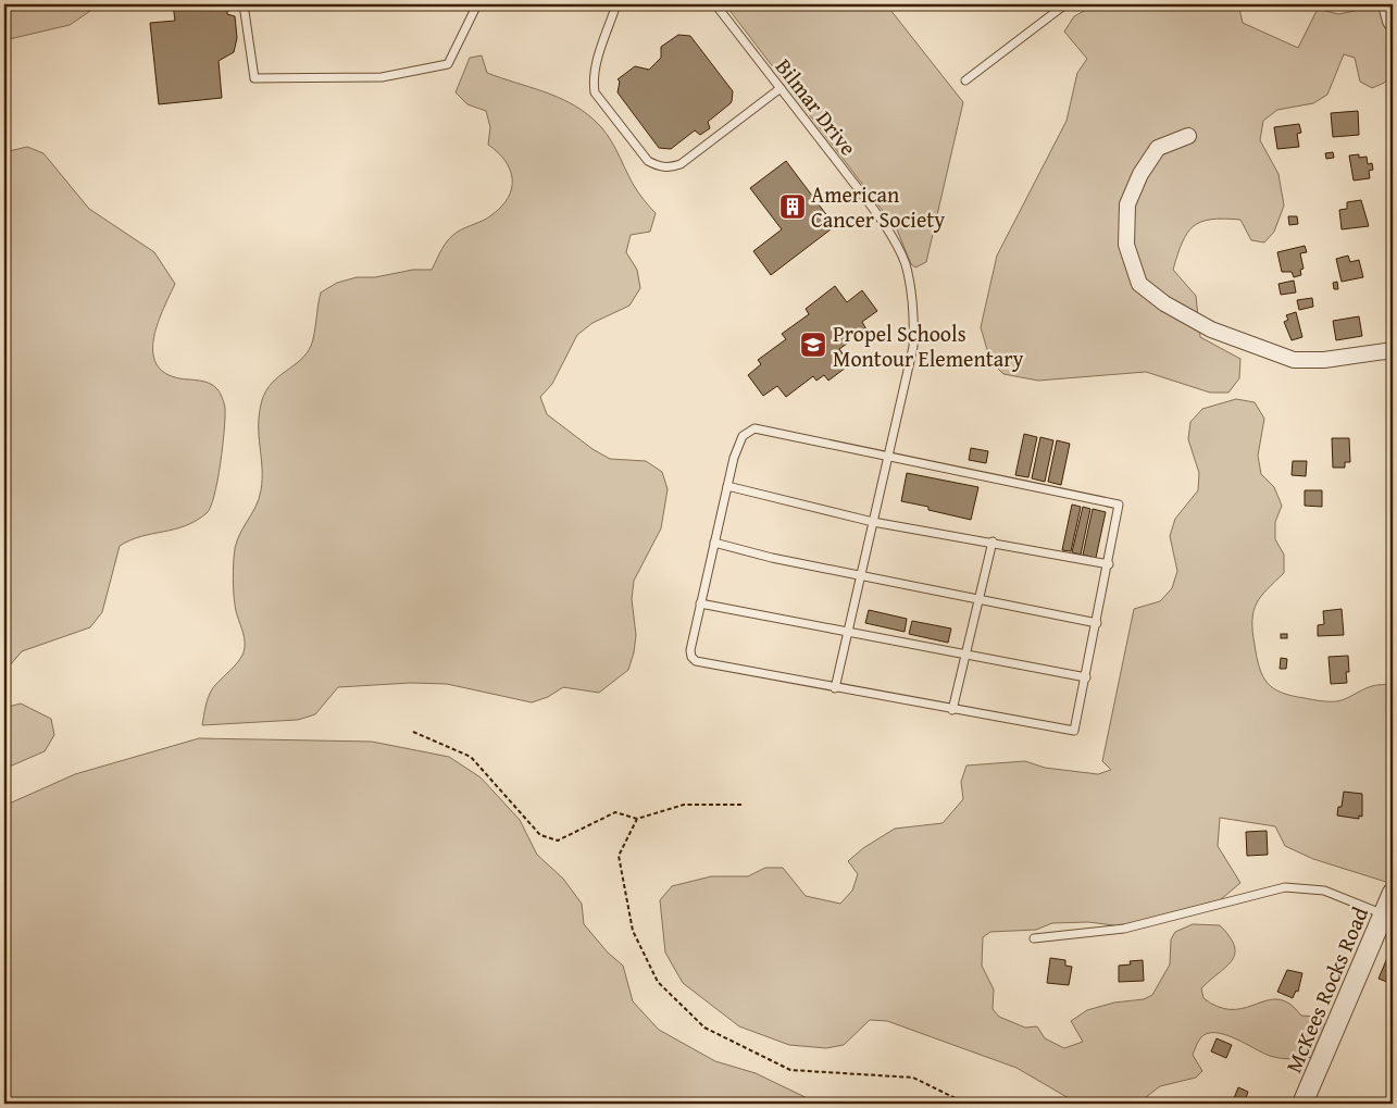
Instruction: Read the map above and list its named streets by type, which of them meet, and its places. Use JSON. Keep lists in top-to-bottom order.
{
  "streets": {
    "street": ["McKees Rocks Road"],
    "lane": ["Bilmar Drive"]
  },
  "places": {
    "building": ["American Cancer Society"],
    "school or university": ["Propel Schools Montour Elementary"]
  }
}
